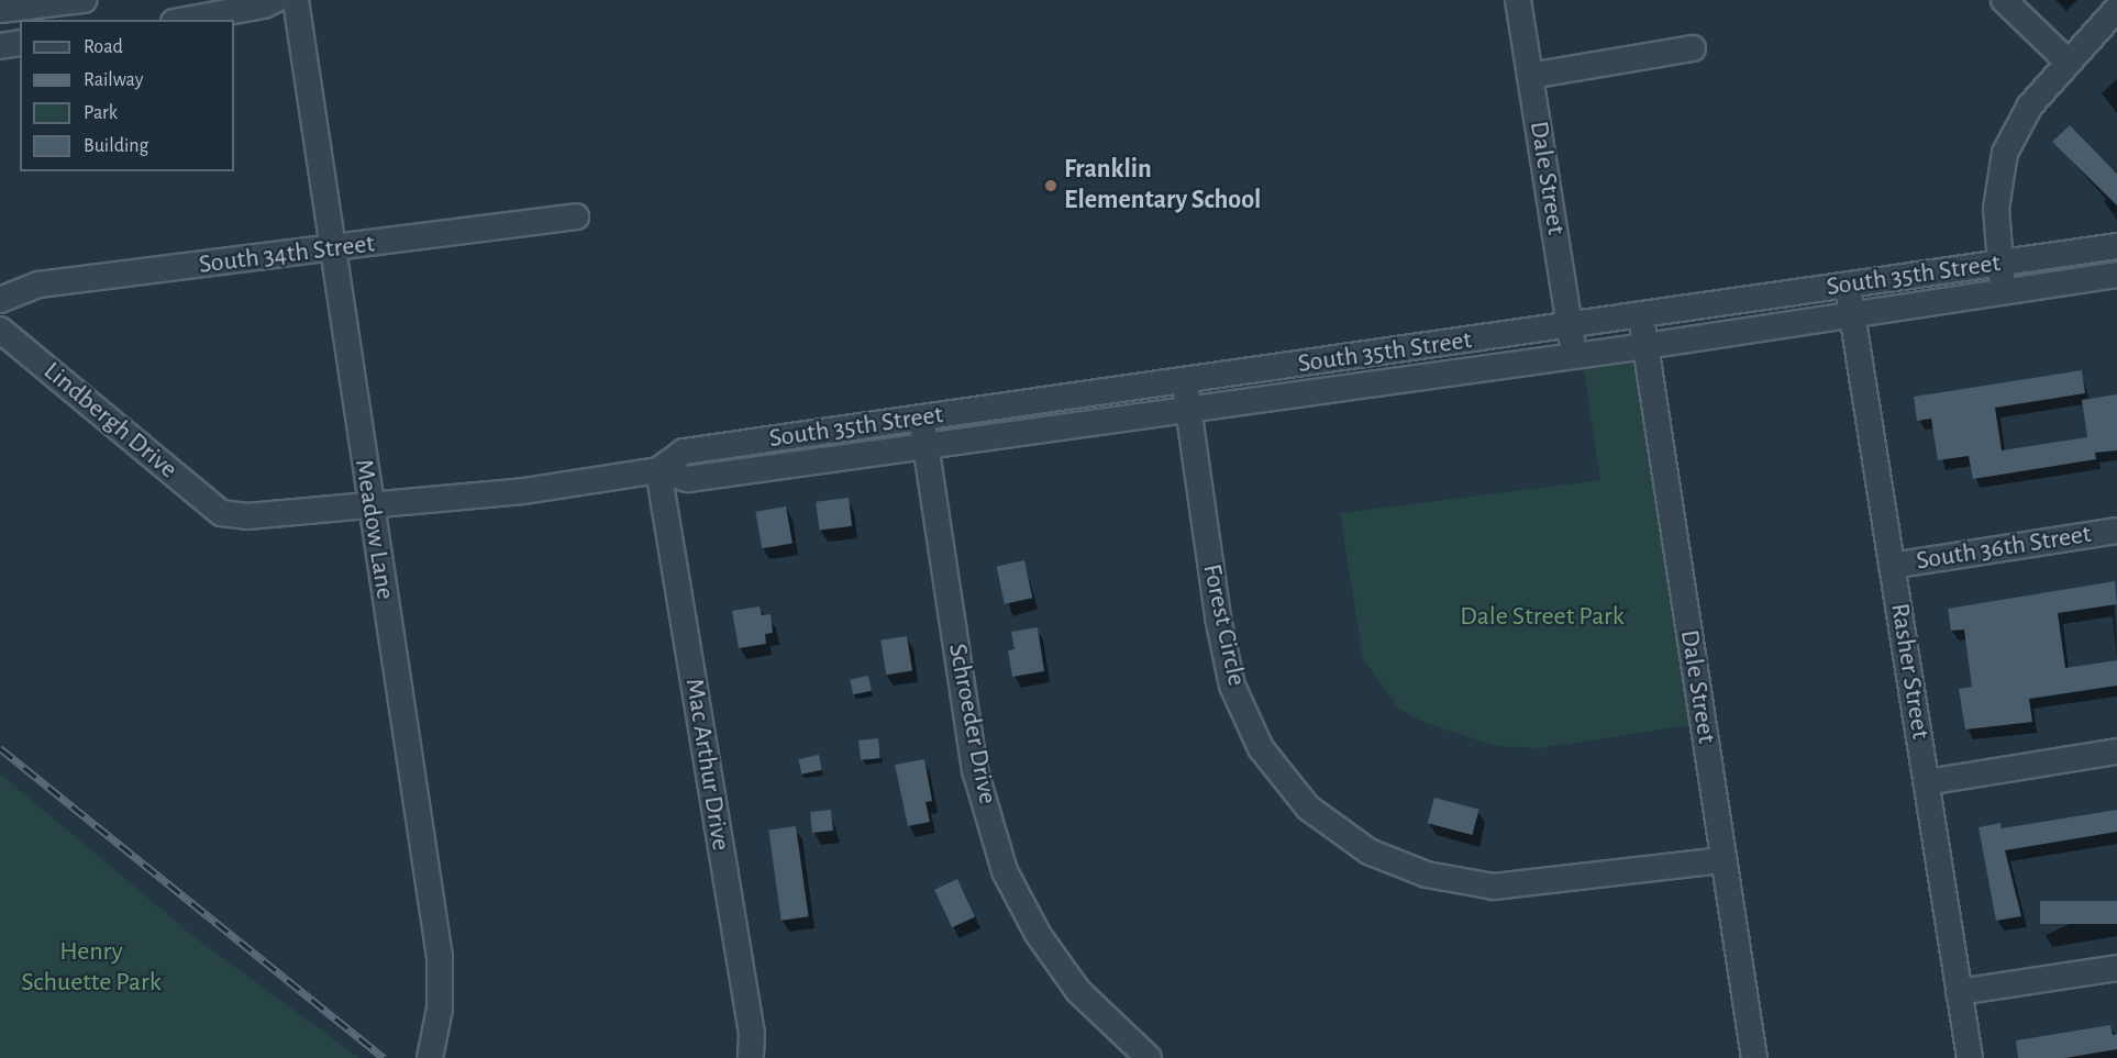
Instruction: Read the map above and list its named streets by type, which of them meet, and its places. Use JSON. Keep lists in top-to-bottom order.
{
  "streets": {
    "street": [
      "Dale Street",
      "South 34th Street",
      "South 35th Street",
      "Lindbergh Drive",
      "Meadow Lane",
      "South 36th Street",
      "Forest Circle",
      "Rasher Street",
      "Schroeder Drive",
      "Mac Arthur Drive"
    ]
  },
  "crossings": [
    ["Dale Street", "South 35th Street"],
    ["Dale Street", "Forest Circle"],
    ["South 34th Street", "Meadow Lane"],
    ["South 35th Street", "Lindbergh Drive"],
    ["South 35th Street", "Meadow Lane"],
    ["South 35th Street", "Forest Circle"],
    ["South 35th Street", "Rasher Street"],
    ["South 35th Street", "Schroeder Drive"],
    ["South 35th Street", "Mac Arthur Drive"],
    ["South 36th Street", "Rasher Street"]
  ],
  "parks": ["Dale Street Park", "Henry Schuette Park"],
  "places": ["Franklin Elementary School"],
  "legend": [
    "Road",
    "Railway",
    "Park",
    "Building"
  ]
}
